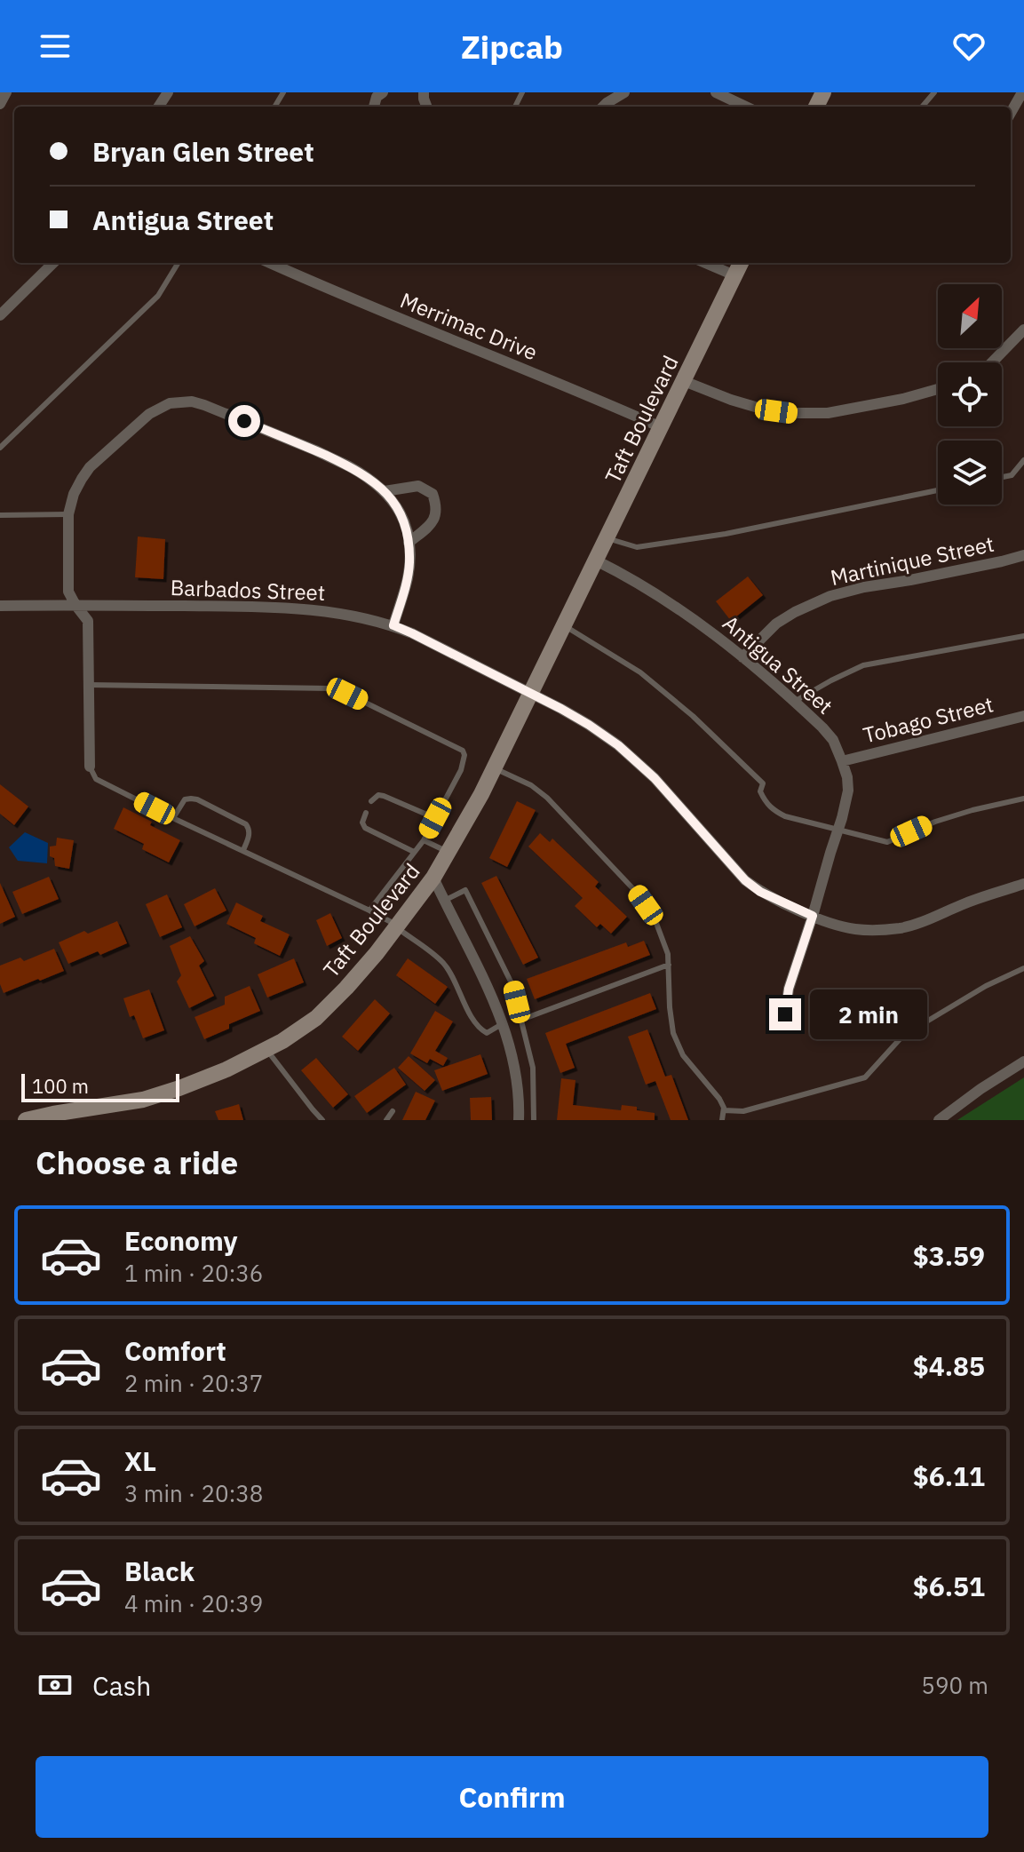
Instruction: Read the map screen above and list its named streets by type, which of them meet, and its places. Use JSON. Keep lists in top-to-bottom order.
{
  "streets": {
    "street": [
      "Merrimac Drive",
      "Taft Boulevard",
      "Martinique Street",
      "Barbados Street",
      "Antigua Street",
      "Tobago Street"
    ]
  },
  "crossings": [
    ["Merrimac Drive", "Taft Boulevard"],
    ["Taft Boulevard", "Barbados Street"],
    ["Taft Boulevard", "Antigua Street"],
    ["Martinique Street", "Antigua Street"],
    ["Barbados Street", "Antigua Street"],
    ["Antigua Street", "Tobago Street"]
  ],
  "scale_bar": "100 m",
  "north": "top right",
  "page": {
    "header": "Zipcab",
    "banner": ["Bryan Glen Street", "Antigua Street"],
    "bubble": "2 min",
    "scale": "100 m",
    "heading": "Choose a ride",
    "list": [
      {
        "name": "Economy",
        "note": "1 min · 20:36",
        "value": "$3.59"
      },
      {
        "name": "Comfort",
        "note": "2 min · 20:37",
        "value": "$4.85"
      },
      {
        "name": "XL",
        "note": "3 min · 20:38",
        "value": "$6.11"
      },
      {
        "name": "Black",
        "note": "4 min · 20:39",
        "value": "$6.51"
      }
    ],
    "pay": ["Cash", "590 m"],
    "buttons": "Confirm"
  }
}
